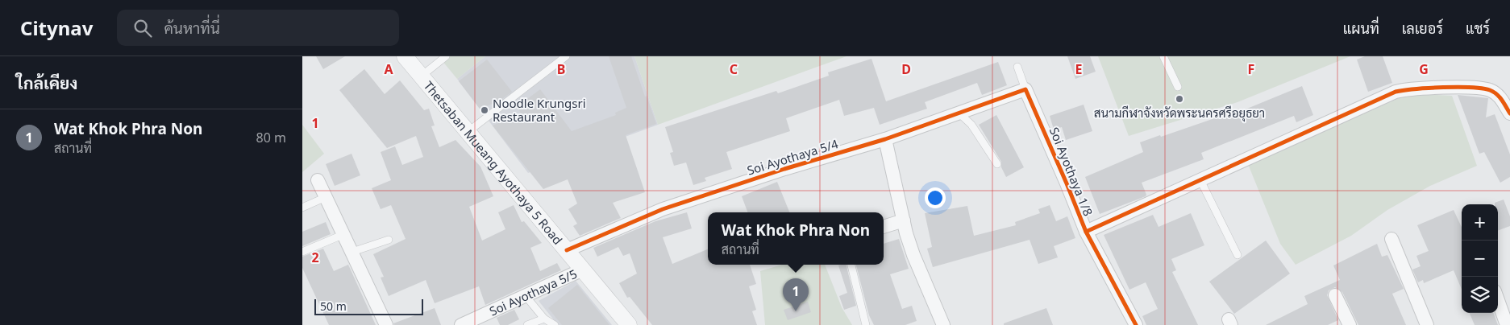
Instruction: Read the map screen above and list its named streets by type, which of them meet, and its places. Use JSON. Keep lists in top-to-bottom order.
{
  "streets": {
    "street": [
      "Soi Ayothaya 5/4",
      "Thetsaban Mueang Ayothaya 5 Road",
      "Soi Ayothaya 1/8",
      "Soi Ayothaya 5/5"
    ]
  },
  "crossings": [
    ["Soi Ayothaya 5/4", "Thetsaban Mueang Ayothaya 5 Road"],
    ["Soi Ayothaya 5/4", "Soi Ayothaya 1/8"],
    ["Thetsaban Mueang Ayothaya 5 Road", "Soi Ayothaya 5/5"]
  ],
  "places": ["สนามกีฬาจังหวัดพระนครศรีอยุธยา", "Noodle Krungsri Restaurant"],
  "scale_bar": "50 m",
  "page": {
    "header": "Citynav",
    "search": "ค้นหาที่นี่",
    "nav": ["แผนที่", "เลเยอร์", "แชร์"],
    "heading": "ใกล้เคียง",
    "list": [
      {
        "mark": "1",
        "name": "Wat Khok Phra Non",
        "note": "สถานที่",
        "value": "80 m"
      }
    ],
    "map_buttons": ["+", "−"],
    "popup": ["Wat Khok Phra Non", "สถานที่"],
    "pins": "1",
    "scale": "50 m"
  },
  "grid": {
    "columns": [
      "A",
      "B",
      "C",
      "D",
      "E",
      "F",
      "G"
    ],
    "rows": ["1", "2"]
  }
}
